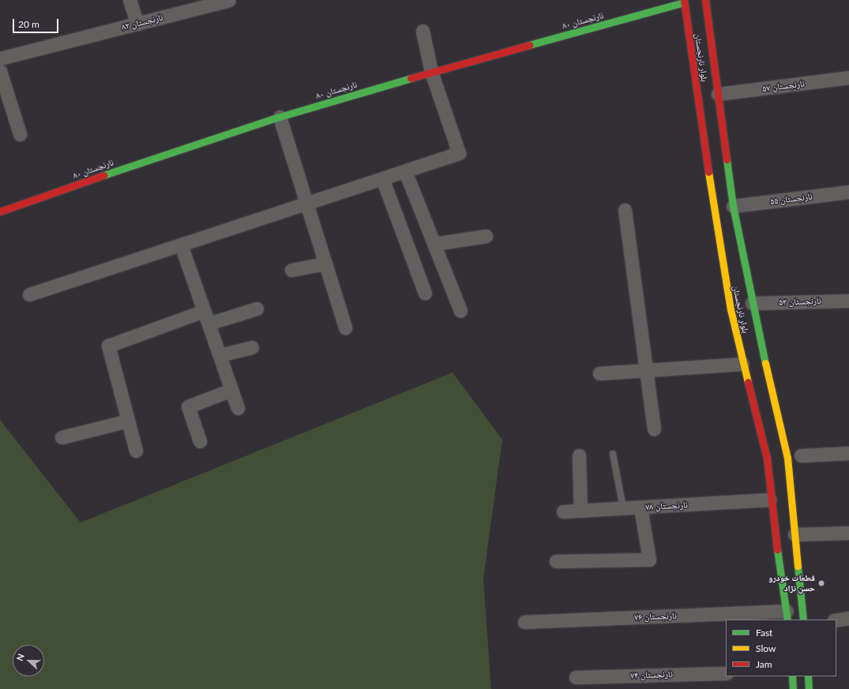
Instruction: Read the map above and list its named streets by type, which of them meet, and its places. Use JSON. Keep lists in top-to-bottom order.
{
  "streets": {
    "main road": ["نارنجستان ۸۰", "بلوار نارنجستان"],
    "street": [
      "نارنجستان ۸۲",
      "نارنجستان ۵۷",
      "نارنجستان ۵۵",
      "نارنجستان ۵۳",
      "نارنجستان ۷۸",
      "نارنجستان ۷۶",
      "نارنجستان ۷۴"
    ]
  },
  "crossings": [
    ["نارنجستان ۸۰", "بلوار نارنجستان"],
    ["بلوار نارنجستان", "نارنجستان ۵۷"],
    ["بلوار نارنجستان", "نارنجستان ۵۵"],
    ["بلوار نارنجستان", "نارنجستان ۵۳"],
    ["بلوار نارنجستان", "نارنجستان ۷۸"],
    ["بلوار نارنجستان", "نارنجستان ۷۶"]
  ],
  "places": ["قطعات خودرو حسن نژاد"],
  "legend": ["Fast", "Slow", "Jam"],
  "scale_bar": "20 m",
  "north": "left"
}
